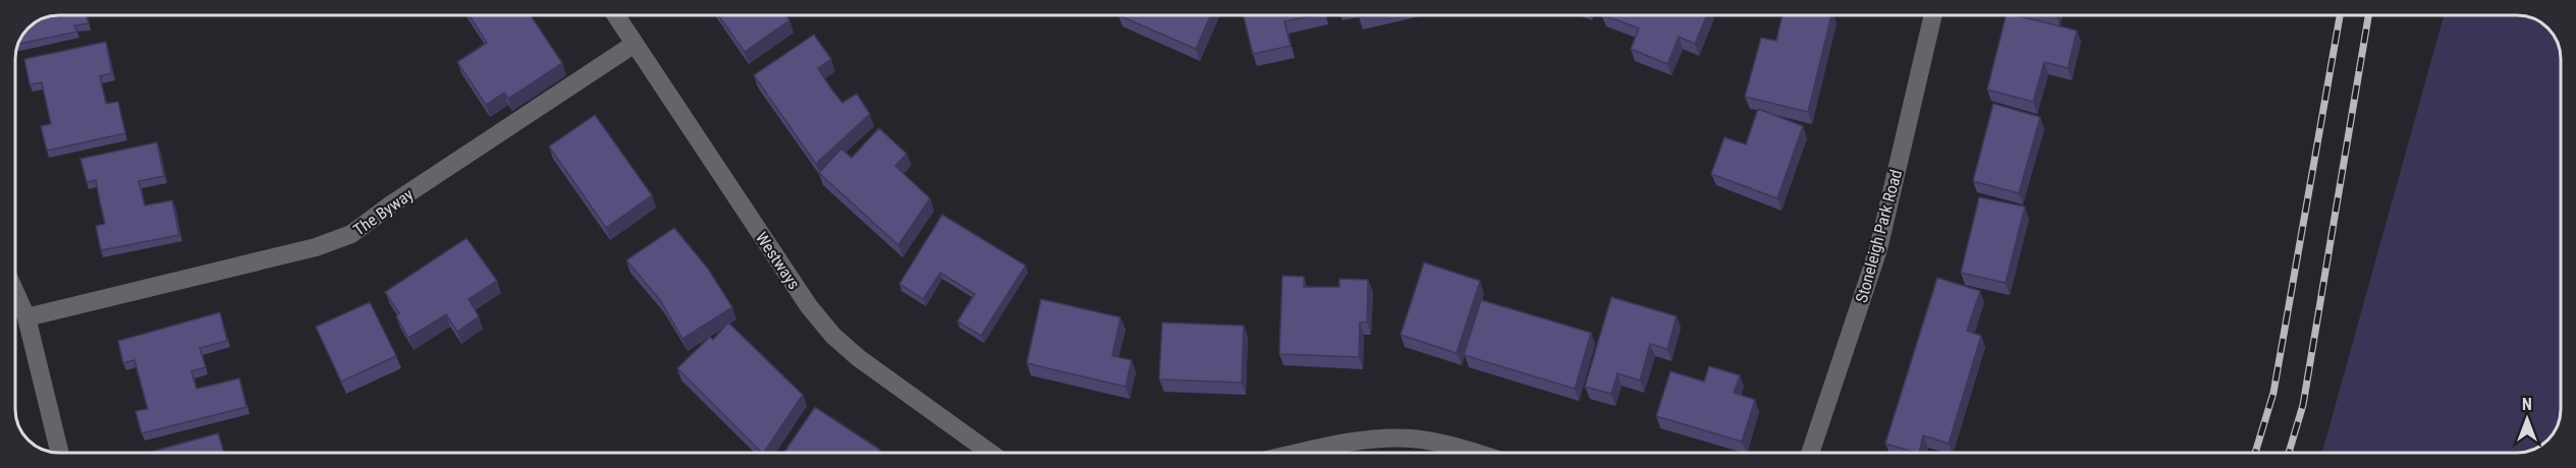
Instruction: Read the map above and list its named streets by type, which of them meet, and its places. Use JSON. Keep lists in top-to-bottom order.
{
  "streets": {
    "street": ["The Byway", "Stoneleigh Park Road", "Westways"]
  },
  "crossings": [
    ["The Byway", "Westways"]
  ],
  "north": "top"
}
